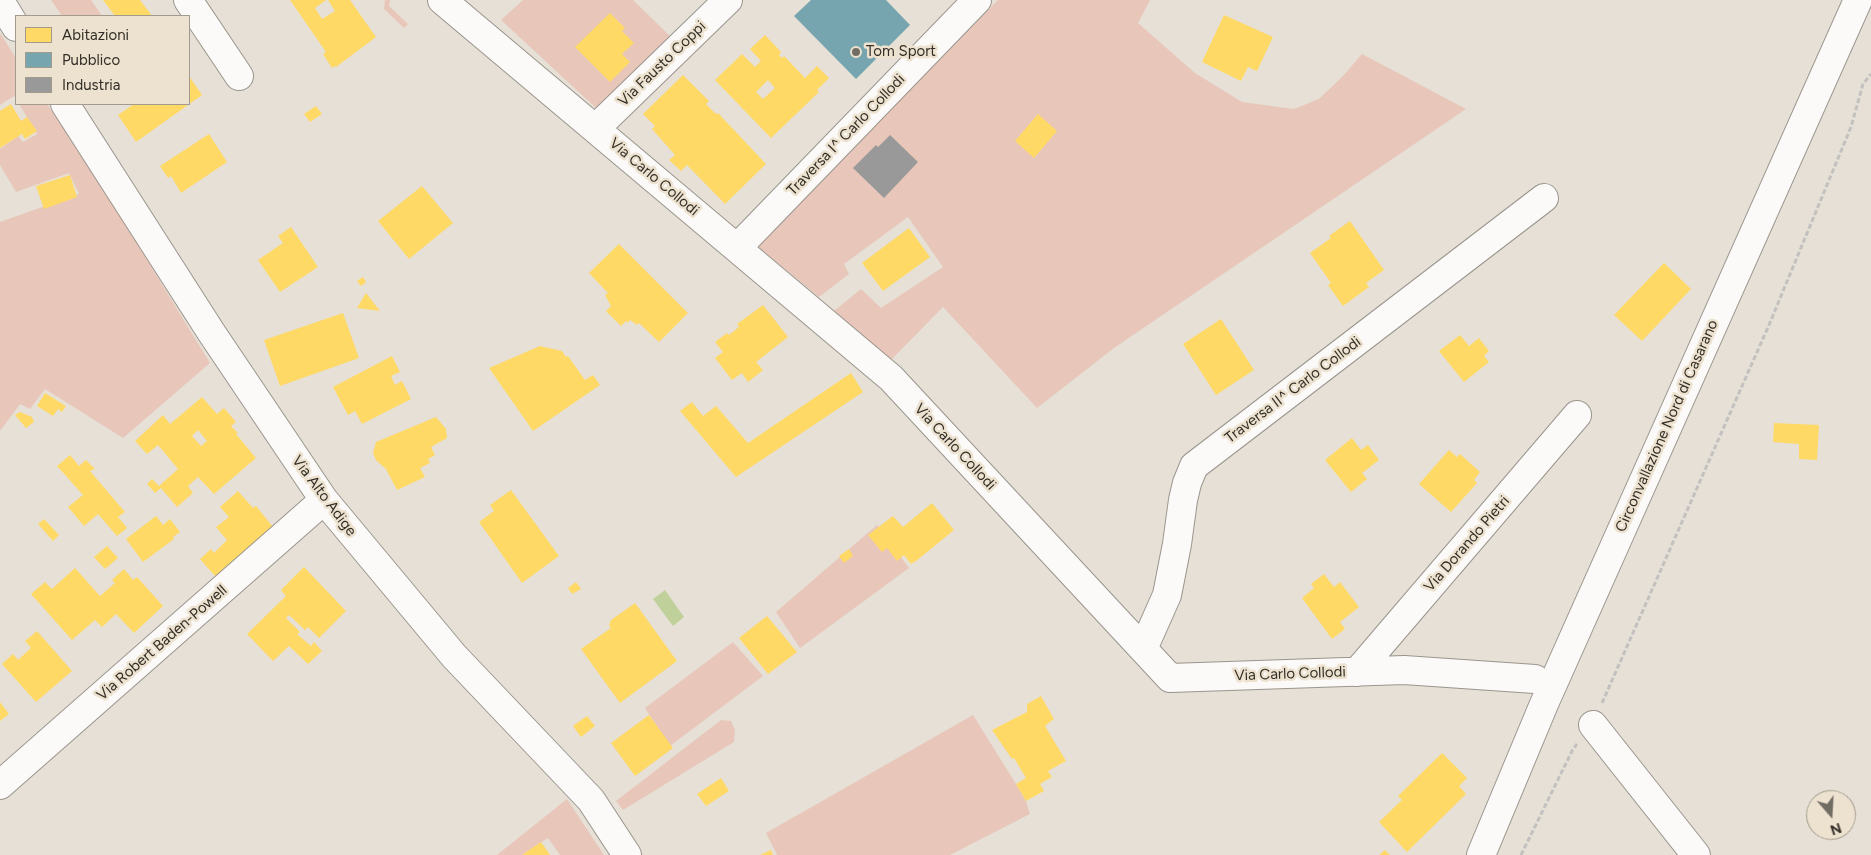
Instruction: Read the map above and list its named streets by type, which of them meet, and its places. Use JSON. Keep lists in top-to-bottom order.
{
  "streets": {
    "street": [
      "Via Fausto Coppi",
      "Traversa I^ Carlo Collodi",
      "Via Carlo Collodi",
      "Traversa II^ Carlo Collodi",
      "Circonvallazione Nord di Casarano",
      "Via Alto Adige",
      "Via Dorando Pietri",
      "Via Robert Baden-Powell"
    ]
  },
  "crossings": [
    ["Via Fausto Coppi", "Via Carlo Collodi"],
    ["Traversa I^ Carlo Collodi", "Via Carlo Collodi"],
    ["Via Carlo Collodi", "Traversa II^ Carlo Collodi"],
    ["Via Carlo Collodi", "Via Dorando Pietri"],
    ["Via Alto Adige", "Via Robert Baden-Powell"]
  ],
  "places": ["Tom Sport"],
  "legend": ["Abitazioni", "Pubblico", "Industria"],
  "north": "bottom"
}
